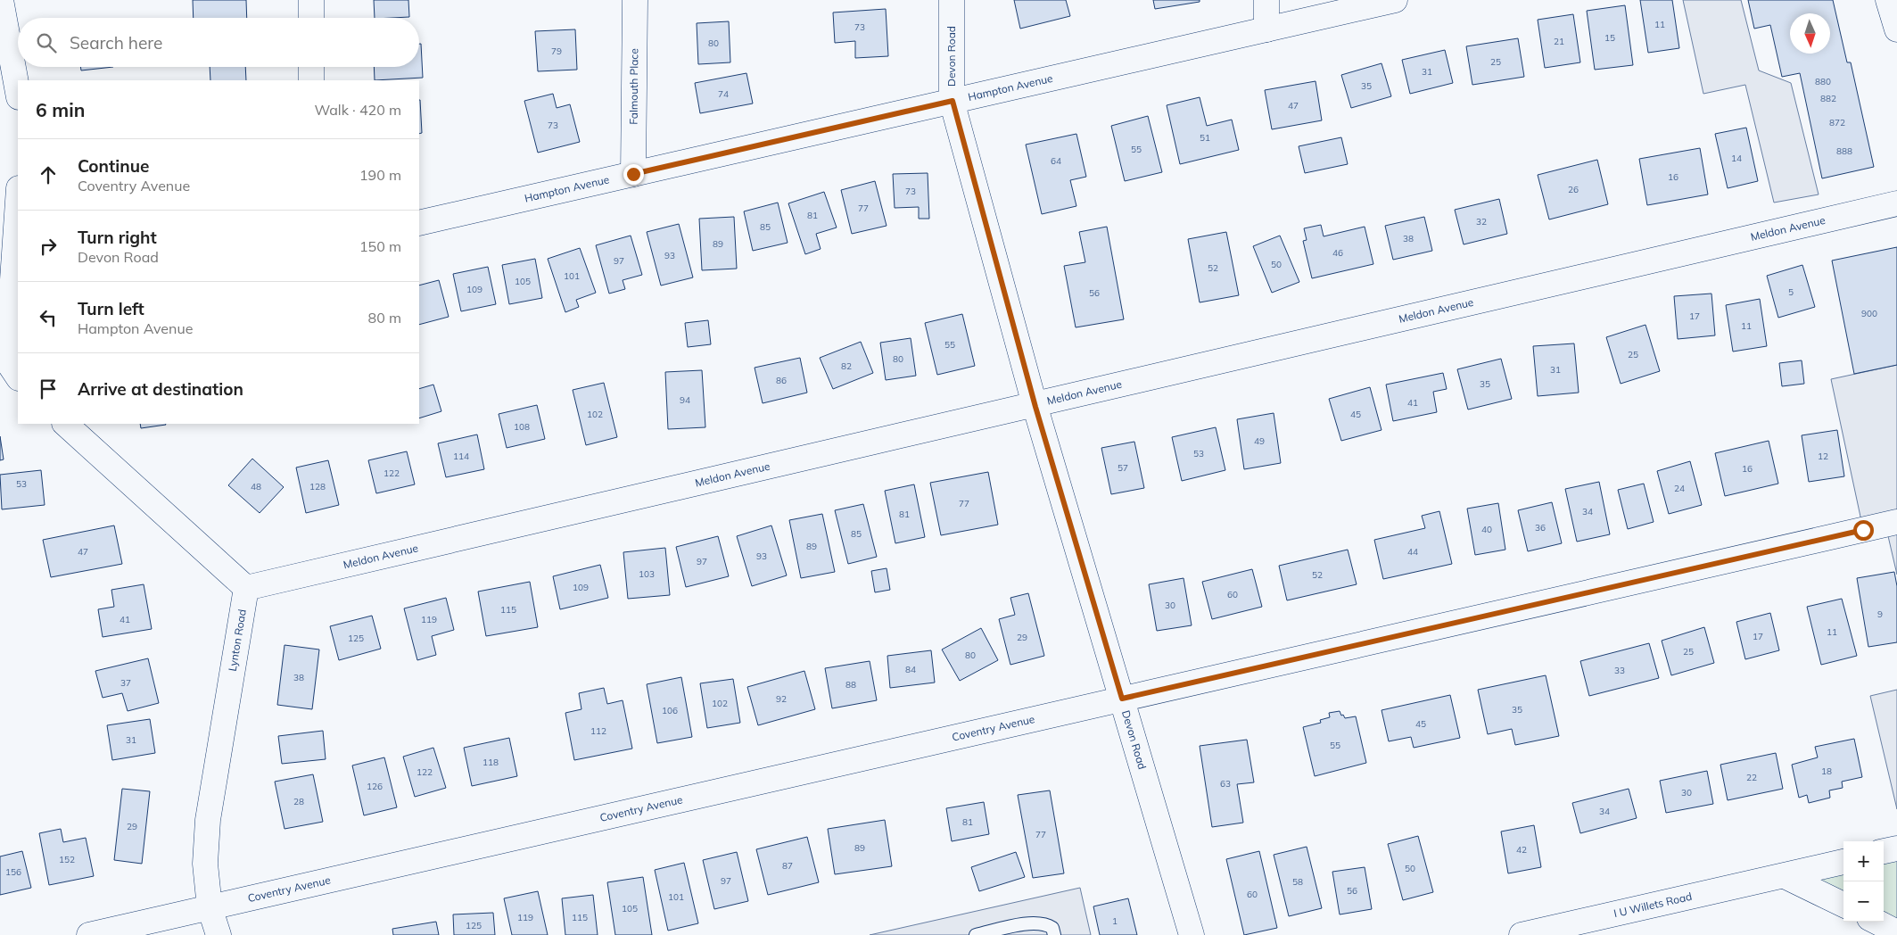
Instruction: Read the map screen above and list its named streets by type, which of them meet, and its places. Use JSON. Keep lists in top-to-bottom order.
{
  "streets": {
    "street": [
      "Devon Road",
      "Falmouth Place",
      "Hampton Avenue",
      "Meldon Avenue",
      "Lynton Road",
      "Coventry Avenue",
      "I U Willets Road"
    ]
  },
  "crossings": [
    ["Devon Road", "Hampton Avenue"],
    ["Devon Road", "Meldon Avenue"],
    ["Devon Road", "Coventry Avenue"],
    ["Falmouth Place", "Hampton Avenue"],
    ["Meldon Avenue", "Lynton Road"],
    ["Lynton Road", "Coventry Avenue"]
  ],
  "house_numbers": [
    "11",
    "73",
    "15",
    "21",
    "80",
    "79",
    "25",
    "31",
    "880",
    "35",
    "74",
    "882",
    "47",
    "872",
    "73",
    "51",
    "55",
    "888",
    "14",
    "64",
    "16",
    "26",
    "73",
    "77",
    "81",
    "32",
    "85",
    "38",
    "89",
    "46",
    "93",
    "97",
    "50",
    "52",
    "101",
    "105",
    "109",
    "5",
    "56",
    "900",
    "17",
    "11",
    "55",
    "25",
    "80",
    "82",
    "31",
    "86",
    "35",
    "94",
    "41",
    "102",
    "45",
    "108",
    "49",
    "53",
    "114",
    "12",
    "57",
    "16",
    "122",
    "53",
    "48",
    "128",
    "24",
    "77",
    "34",
    "81",
    "36",
    "40",
    "85",
    "89",
    "47",
    "44",
    "93",
    "97",
    "103",
    "52",
    "109",
    "60",
    "30",
    "115",
    "9",
    "41",
    "119",
    "11",
    "17",
    "29",
    "125",
    "25",
    "80",
    "84",
    "33",
    "38",
    "37",
    "88",
    "92",
    "102",
    "35",
    "106",
    "45",
    "112",
    "31",
    "55",
    "118",
    "18",
    "122",
    "22",
    "63",
    "126",
    "30",
    "28",
    "34",
    "81",
    "29",
    "77",
    "89",
    "42",
    "152",
    "87",
    "50",
    "156",
    "97",
    "58",
    "56",
    "60",
    "101",
    "105",
    "119",
    "115",
    "1",
    "125"
  ],
  "north": "bottom",
  "page": {
    "search": "Search here",
    "heading": ["6 min", "Walk · 420 m"],
    "list": [
      ["Continue", "Coventry Avenue", "190 m"],
      ["Turn right", "Devon Road", "150 m"],
      ["Turn left", "Hampton Avenue", "80 m"],
      "Arrive at destination"
    ],
    "map_buttons": ["+", "−"]
  }
}
